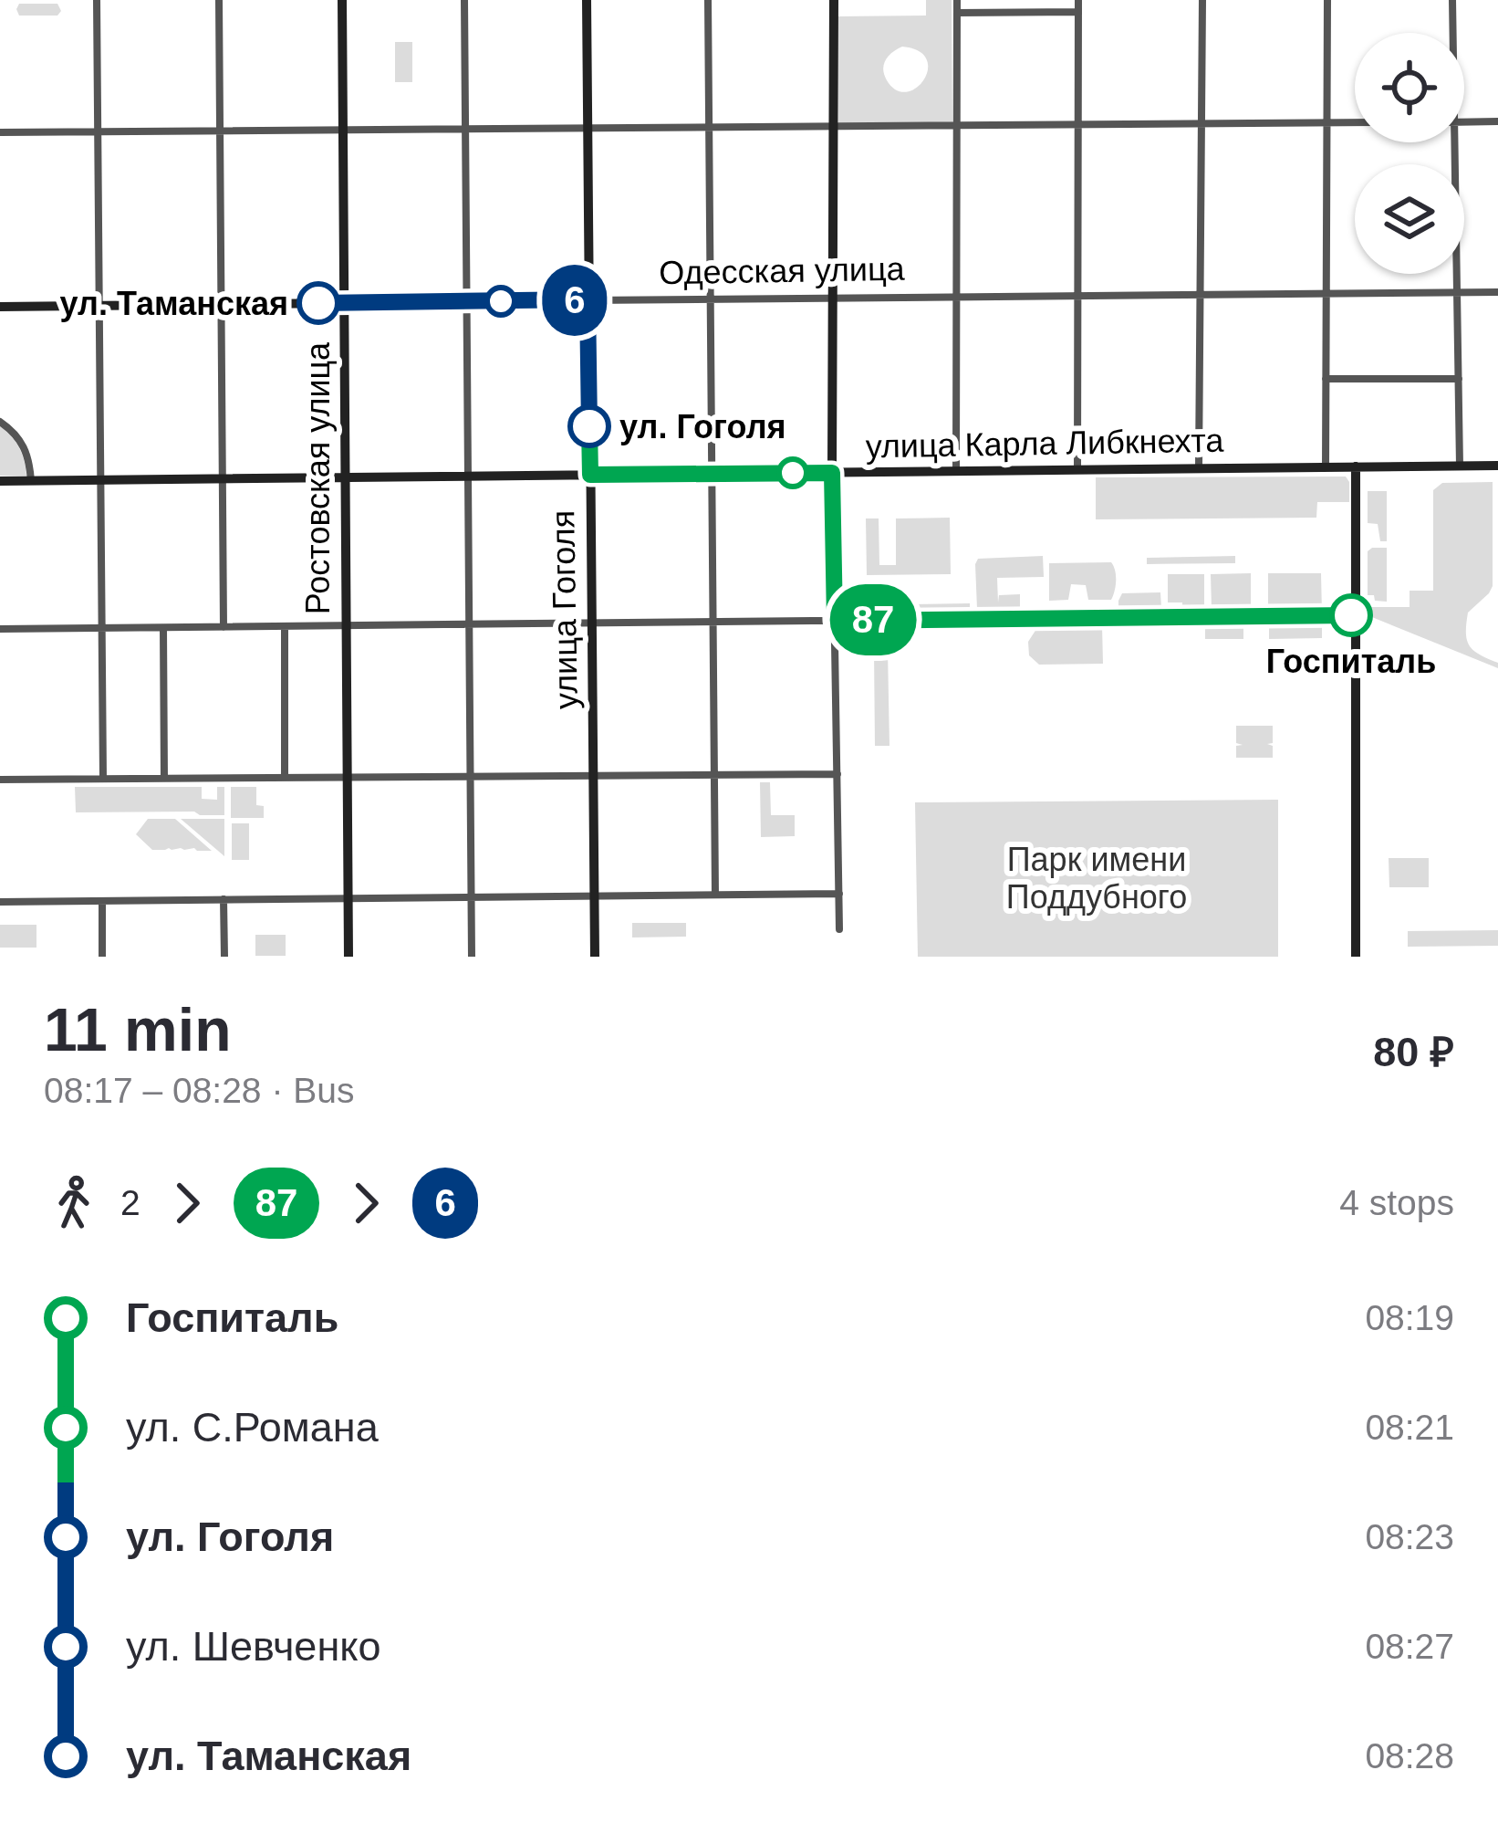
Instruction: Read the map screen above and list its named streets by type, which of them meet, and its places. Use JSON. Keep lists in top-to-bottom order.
{
  "streets": {
    "street": [
      "Одесская улица",
      "улица Карла Либкнехта",
      "Ростовская улица",
      "улица Гоголя"
    ]
  },
  "crossings": [
    ["Одесская улица", "Ростовская улица"],
    ["Одесская улица", "улица Гоголя"],
    ["улица Карла Либкнехта", "Ростовская улица"],
    ["улица Карла Либкнехта", "улица Гоголя"]
  ],
  "parks": ["Парк имени Поддубного"],
  "places": ["ул. Таманская", "ул. Гоголя", "Госпиталь"],
  "lines": ["bus line 6", "bus line 87"],
  "page": {
    "on_map": ["87", "6"],
    "heading": ["11 min", "08:17 – 08:28 · Bus", "80 ₽"],
    "legs": [
      "2",
      "87",
      "6",
      "4 stops"
    ],
    "list": [
      {
        "name": "Госпиталь",
        "value": "08:19"
      },
      {
        "name": "ул. С.Романа",
        "value": "08:21"
      },
      {
        "name": "ул. Гоголя",
        "value": "08:23"
      },
      {
        "name": "ул. Шевченко",
        "value": "08:27"
      },
      {
        "name": "ул. Таманская",
        "value": "08:28"
      }
    ]
  }
}
